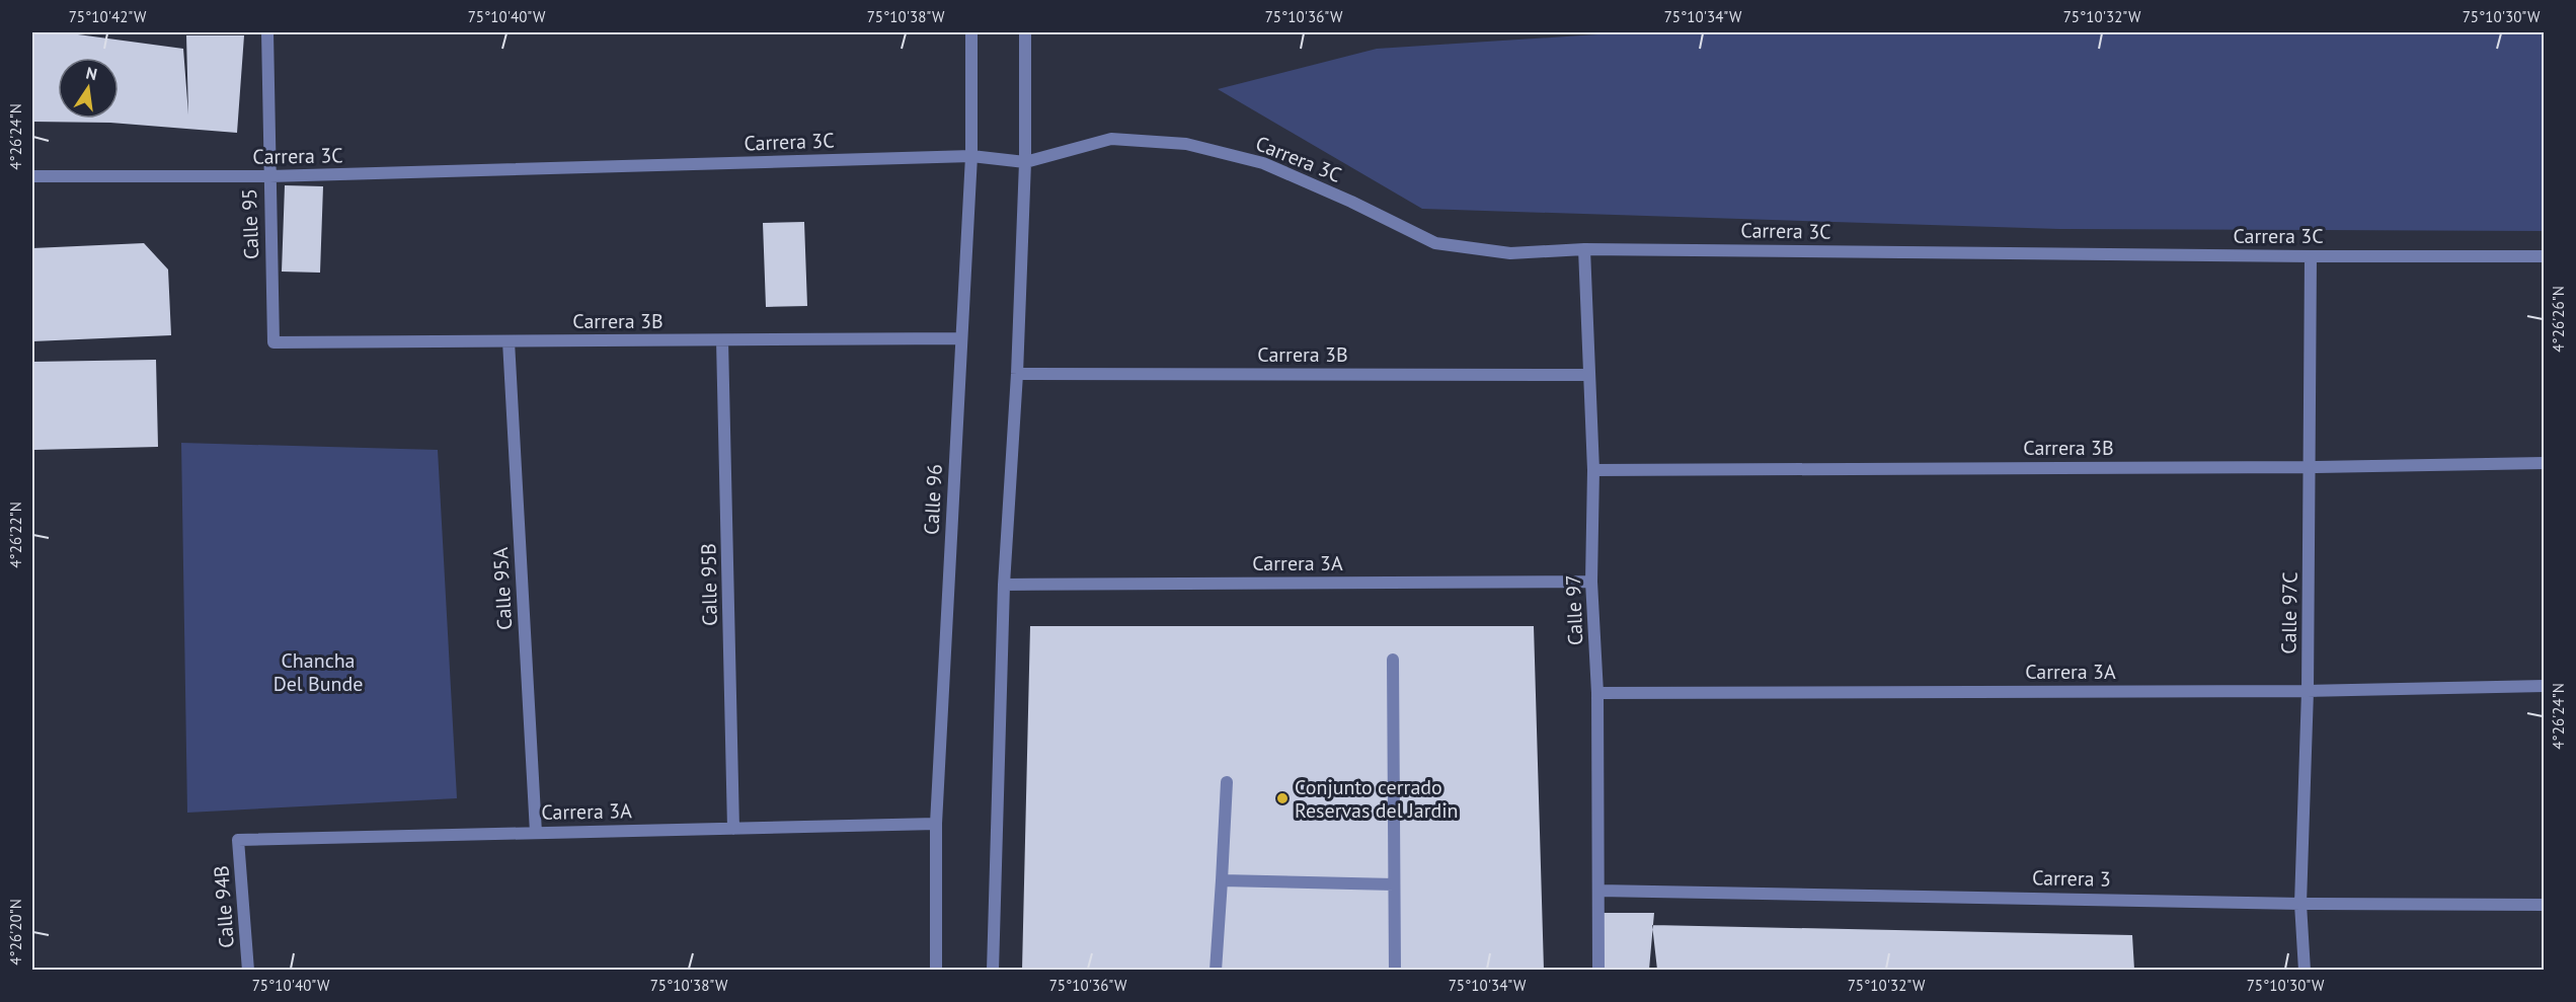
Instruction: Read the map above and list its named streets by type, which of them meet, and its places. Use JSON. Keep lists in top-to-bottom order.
{
  "streets": {
    "street": [
      "Carrera 3C",
      "Calle 95",
      "Carrera 3B",
      "Calle 96",
      "Carrera 3A",
      "Calle 95B",
      "Calle 95A",
      "Calle 97",
      "Calle 97C",
      "Carrera 3",
      "Calle 94B"
    ]
  },
  "crossings": [
    ["Carrera 3C", "Calle 95"],
    ["Carrera 3C", "Calle 96"],
    ["Carrera 3C", "Calle 97"],
    ["Carrera 3C", "Calle 97C"],
    ["Calle 95", "Carrera 3B"],
    ["Carrera 3B", "Calle 96"],
    ["Carrera 3B", "Calle 95B"],
    ["Carrera 3B", "Calle 95A"],
    ["Carrera 3B", "Calle 97"],
    ["Carrera 3B", "Calle 97C"],
    ["Calle 96", "Carrera 3A"],
    ["Carrera 3A", "Calle 95B"],
    ["Carrera 3A", "Calle 95A"],
    ["Carrera 3A", "Calle 97"],
    ["Carrera 3A", "Calle 97C"],
    ["Carrera 3A", "Calle 94B"],
    ["Calle 97", "Carrera 3"],
    ["Calle 97C", "Carrera 3"]
  ],
  "parks": ["Chancha Del Bunde"],
  "places": ["Conjunto cerrado Reservas del Jardin"],
  "north": "top",
  "coordinates": [
    "75°10'42\"W",
    "75°10'40\"W",
    "75°10'38\"W",
    "75°10'36\"W",
    "75°10'34\"W",
    "75°10'32\"W",
    "75°10'30\"W",
    "4°26'24\"N",
    "4°26'26\"N",
    "4°26'22\"N",
    "4°26'20\"N"
  ]
}
